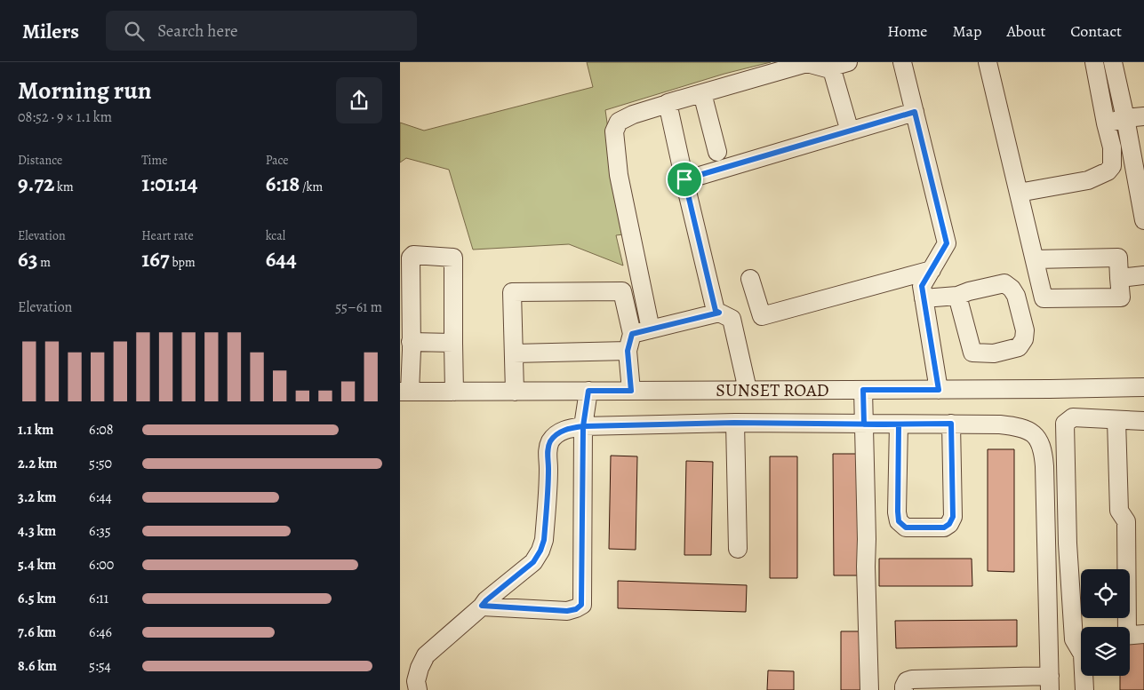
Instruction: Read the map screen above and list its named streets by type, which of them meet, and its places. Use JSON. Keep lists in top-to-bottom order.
{
  "streets": {
    "street": ["SUNSET ROAD"]
  },
  "page": {
    "header": "Milers",
    "search": "Search here",
    "nav": [
      "Home",
      "Map",
      "About",
      "Contact"
    ],
    "heading": ["Morning run", "08:52 · 9 × 1.1 km"],
    "stats": [
      ["Distance", "9.72 km"],
      ["Time", "1:01:14"],
      ["Pace", "6:18 /km"],
      ["Elevation", "63 m"],
      ["Heart rate", "167 bpm"],
      ["kcal", "644"]
    ],
    "chart": ["Elevation", "55–61 m"],
    "list": [
      {
        "name": "1.1 km",
        "note": "6:08"
      },
      {
        "name": "2.2 km",
        "note": "5:50"
      },
      {
        "name": "3.2 km",
        "note": "6:44"
      },
      {
        "name": "4.3 km",
        "note": "6:35"
      },
      {
        "name": "5.4 km",
        "note": "6:00"
      },
      {
        "name": "6.5 km",
        "note": "6:11"
      },
      {
        "name": "7.6 km",
        "note": "6:46"
      },
      {
        "name": "8.6 km",
        "note": "5:54"
      }
    ]
  }
}
